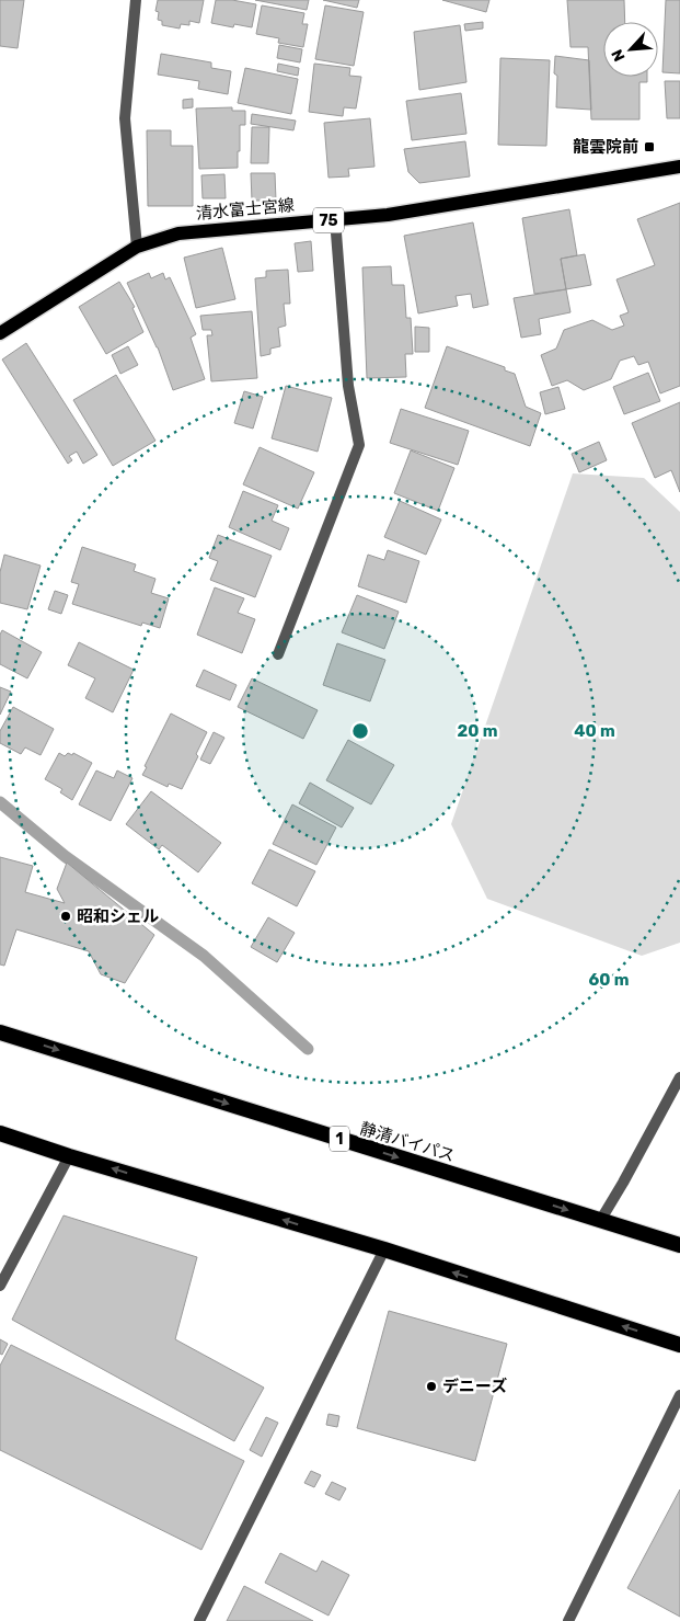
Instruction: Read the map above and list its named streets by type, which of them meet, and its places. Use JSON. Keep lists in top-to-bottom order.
{
  "streets": {
    "highway": ["1", "静清バイパス"],
    "main road": ["清水富士宮線", "75"]
  },
  "places": {
    "transit": ["龍雲院前"],
    "other": ["昭和シェル", "デニーズ"]
  },
  "north": "bottom left",
  "rings": ["20 m", "40 m", "60 m"]
}
